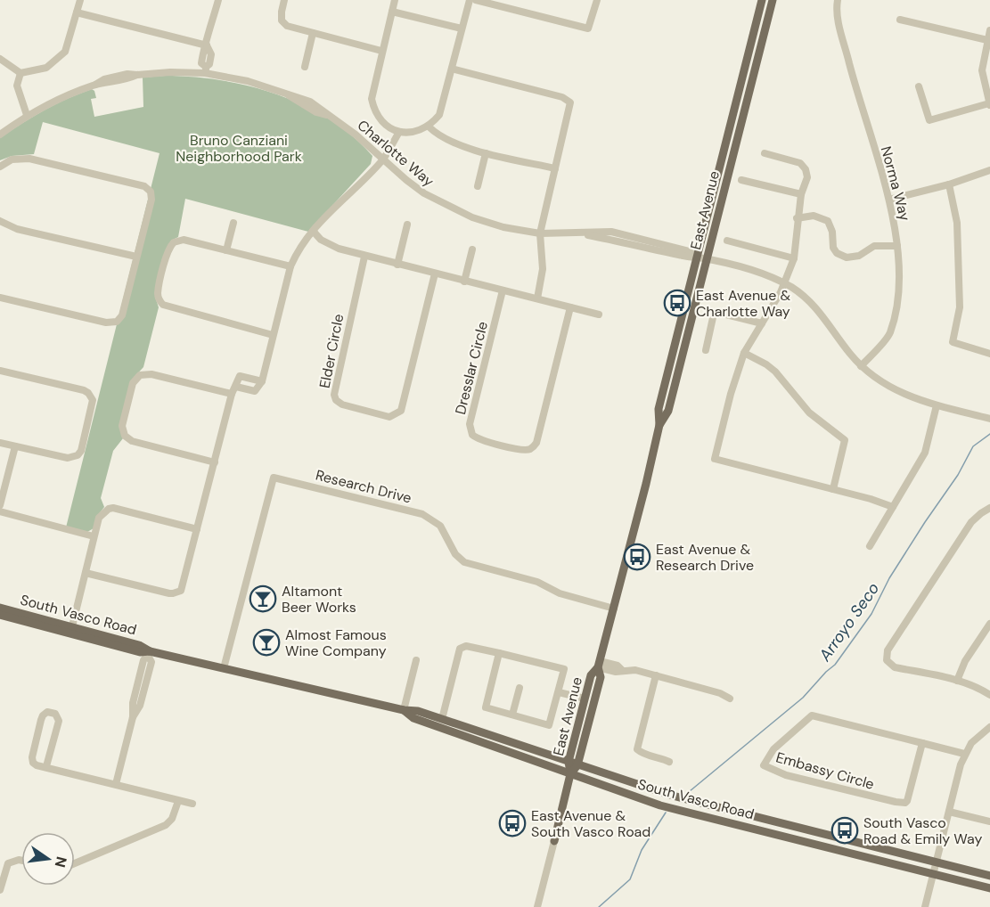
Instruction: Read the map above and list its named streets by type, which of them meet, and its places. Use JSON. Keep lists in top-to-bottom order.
{
  "streets": {
    "main road": ["East Avenue", "South Vasco Road"],
    "street": [
      "Charlotte Way",
      "Norma Way",
      "Elder Circle",
      "Dresslar Circle",
      "Research Drive",
      "Embassy Circle"
    ]
  },
  "crossings": [
    ["Charlotte Way", "Norma Way"],
    ["Charlotte Way", "East Avenue"],
    ["East Avenue", "Research Drive"],
    ["East Avenue", "South Vasco Road"],
    ["Research Drive", "South Vasco Road"]
  ],
  "water": ["Arroyo Seco"],
  "parks": ["Bruno Canziani Neighborhood Park"],
  "places": {
    "bus stop": [
      "East Avenue & Charlotte Way",
      "East Avenue & Research Drive",
      "East Avenue & South Vasco Road",
      "South Vasco Road & Emily Way"
    ],
    "bar": ["Altamont Beer Works", "Almost Famous Wine Company"]
  },
  "north": "right"
}
